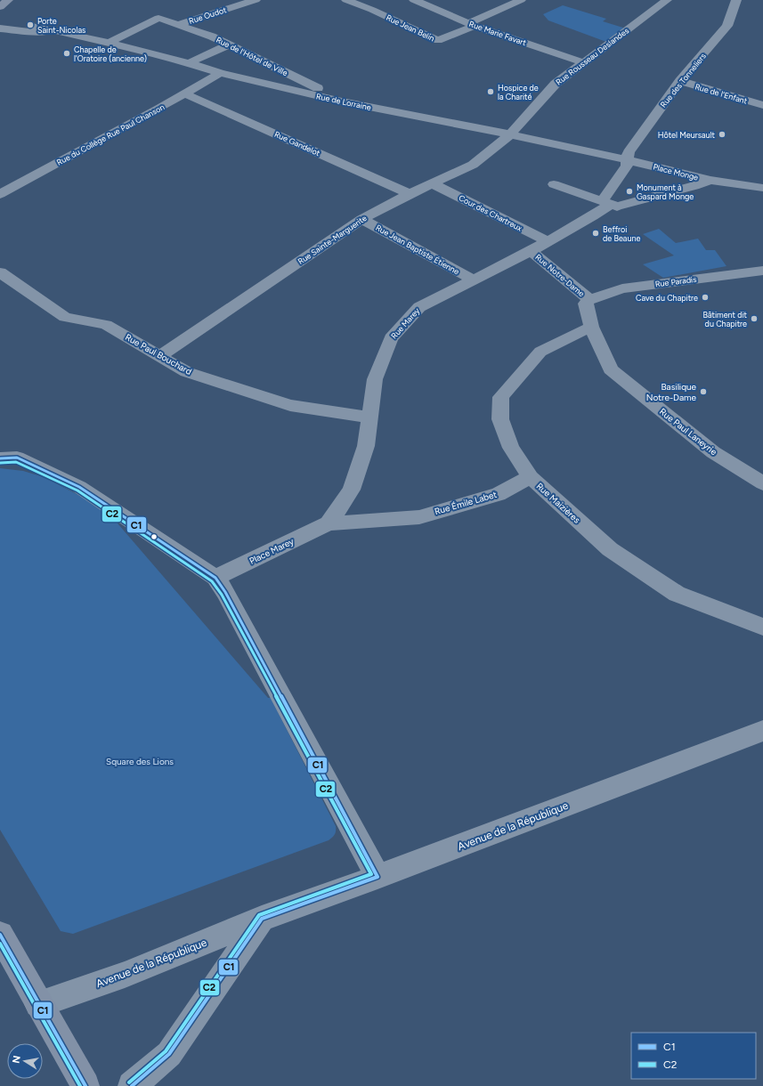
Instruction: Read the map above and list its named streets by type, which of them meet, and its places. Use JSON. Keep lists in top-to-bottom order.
{
  "streets": {
    "street": [
      "Rue Oudot",
      "Rue Jean Belin",
      "Rue Marie Favart",
      "Rue de l'Hôtel de Ville",
      "Rue Rousseau Deslandes",
      "Rue des Tonneliers",
      "Rue de l'Enfant",
      "Rue de Lorraine",
      "Rue du Collège Rue Paul Chanson",
      "Rue Gandelot",
      "Place Monge",
      "Cour des Chartreux",
      "Rue Sainte-Marguerite",
      "Rue Jean Baptiste Étienne",
      "Rue Notre-Dame",
      "Rue Paradis",
      "Rue Marey",
      "Rue Paul Bouchard",
      "Rue Paul Laneyrie",
      "Rue Émile Labet",
      "Rue Maizières",
      "Place Marey",
      "Avenue de la République"
    ]
  },
  "crossings": [
    ["Rue Oudot", "Rue de l'Hôtel de Ville"],
    ["Rue Jean Belin", "Rue Marie Favart"],
    ["Rue Marie Favart", "Rue Rousseau Deslandes"],
    ["Rue de l'Hôtel de Ville", "Rue de Lorraine"],
    ["Rue Rousseau Deslandes", "Rue de Lorraine"],
    ["Rue Rousseau Deslandes", "Rue Sainte-Marguerite"],
    ["Rue des Tonneliers", "Rue de l'Enfant"],
    ["Rue des Tonneliers", "Rue de Lorraine"],
    ["Rue des Tonneliers", "Place Monge"],
    ["Rue de Lorraine", "Rue du Collège Rue Paul Chanson"],
    ["Rue de Lorraine", "Place Monge"],
    ["Rue de Lorraine", "Rue Sainte-Marguerite"],
    ["Rue du Collège Rue Paul Chanson", "Rue Gandelot"],
    ["Rue Gandelot", "Rue Sainte-Marguerite"],
    ["Place Monge", "Cour des Chartreux"],
    ["Place Monge", "Rue Notre-Dame"],
    ["Place Monge", "Rue Marey"],
    ["Cour des Chartreux", "Rue Sainte-Marguerite"],
    ["Rue Sainte-Marguerite", "Rue Jean Baptiste Étienne"],
    ["Rue Sainte-Marguerite", "Rue Paul Bouchard"],
    ["Rue Jean Baptiste Étienne", "Rue Marey"],
    ["Rue Notre-Dame", "Rue Paradis"],
    ["Rue Notre-Dame", "Rue Marey"],
    ["Rue Notre-Dame", "Rue Paul Laneyrie"],
    ["Rue Paradis", "Rue Paul Laneyrie"],
    ["Rue Marey", "Rue Paul Bouchard"],
    ["Rue Marey", "Place Marey"],
    ["Rue Paul Bouchard", "Place Marey"],
    ["Rue Paul Laneyrie", "Rue Maizières"],
    ["Rue Émile Labet", "Rue Maizières"],
    ["Rue Émile Labet", "Place Marey"]
  ],
  "parks": ["Square des Lions"],
  "places": [
    "Porte Saint-Nicolas",
    "Chapelle de l'Oratoire (ancienne)",
    "Hospice de la Charité",
    "Hôtel Meursault",
    "Monument à Gaspard Monge",
    "Beffroi de Beaune",
    "Cave du Chapitre",
    "Bâtiment dit du Chapitre",
    "Basilique Notre-Dame"
  ],
  "lines": ["transit line C1", "transit line C2"],
  "legend": ["C1", "C2"],
  "north": "left"
}
